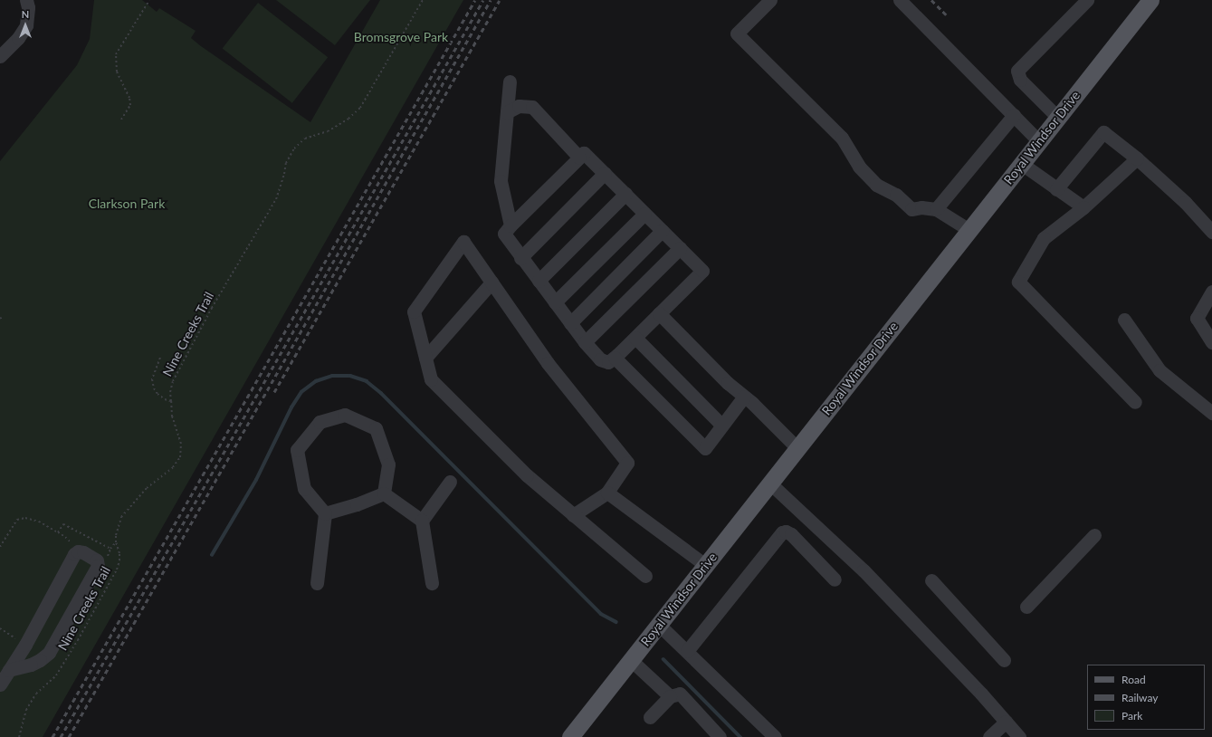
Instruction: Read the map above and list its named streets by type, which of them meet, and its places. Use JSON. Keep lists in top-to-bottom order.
{
  "streets": {
    "main road": ["Royal Windsor Drive"],
    "path": ["Nine Creeks Trail"]
  },
  "parks": ["Bromsgrove Park", "Clarkson Park"],
  "legend": ["Road", "Railway", "Park"],
  "north": "top"
}
